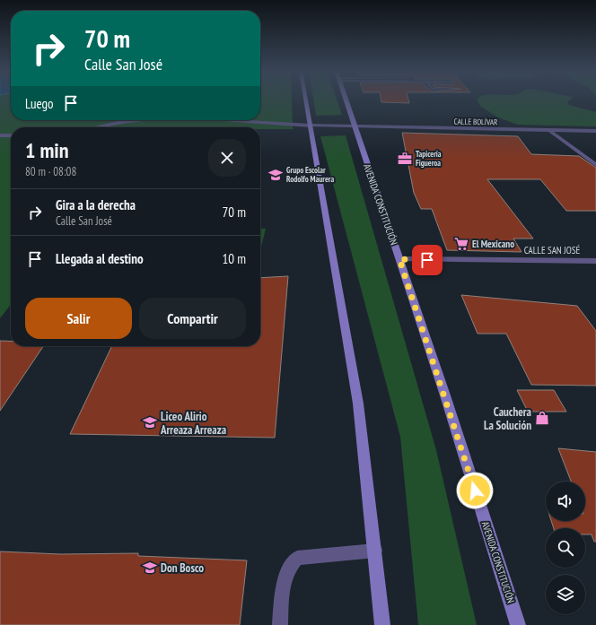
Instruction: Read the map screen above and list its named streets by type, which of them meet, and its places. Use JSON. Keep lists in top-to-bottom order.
{
  "streets": {
    "main road": ["AVENIDA CONSTITUCIÓN"],
    "street": ["CALLE BOLÍVAR", "CALLE SAN JOSÉ"]
  },
  "crossings": [
    ["CALLE BOLÍVAR", "AVENIDA CONSTITUCIÓN"],
    ["AVENIDA CONSTITUCIÓN", "CALLE SAN JOSÉ"]
  ],
  "places": {
    "office": ["Tapicería Figueroa"],
    "school or university": ["Grupo Escolar Rodolfo Maurera", "Liceo Alirio Arreaza Arreaza", "Don Bosco"],
    "supermarket": ["El Mexicano"],
    "shop": ["Cauchera La Solución"]
  },
  "page": {
    "turn": ["70 m", "Calle San José"],
    "then": "Luego",
    "heading": ["1 min", "80 m · 08:08"],
    "list": [
      {
        "name": "Gira a la derecha",
        "note": "Calle San José",
        "value": "70 m"
      },
      {
        "name": "Llegada al destino",
        "value": "10 m"
      }
    ],
    "buttons": ["Salir", "Compartir"]
  }
}
